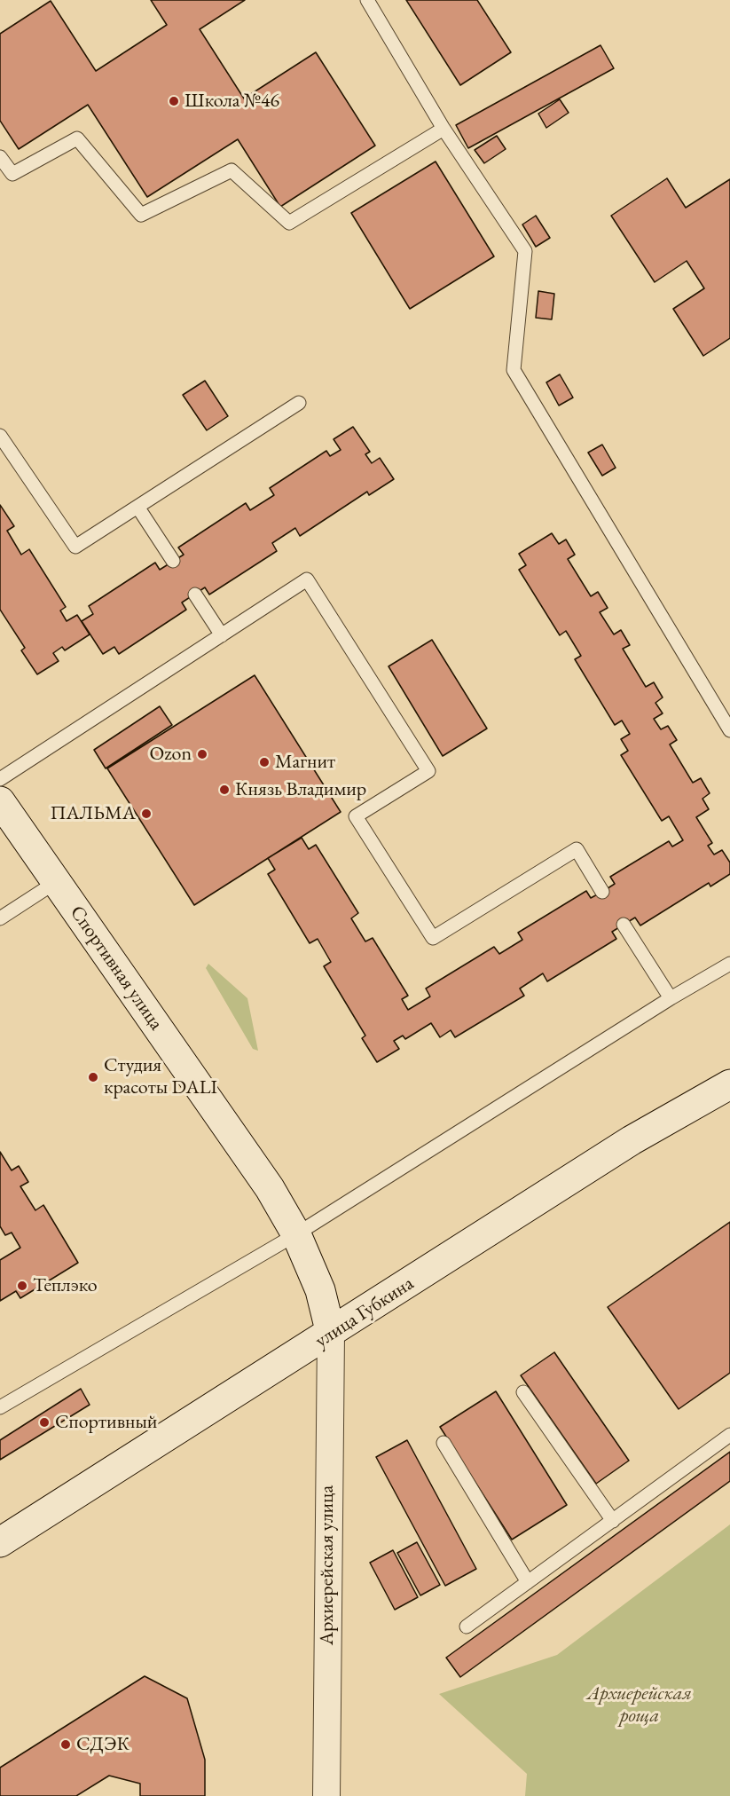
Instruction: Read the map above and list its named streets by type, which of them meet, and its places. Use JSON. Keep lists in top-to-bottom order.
{
  "streets": {
    "main road": ["Спортивная улица", "улица Губкина"],
    "street": ["Архиерейская улица"]
  },
  "crossings": [
    ["Спортивная улица", "улица Губкина"],
    ["Спортивная улица", "Архиерейская улица"],
    ["улица Губкина", "Архиерейская улица"]
  ],
  "parks": ["Архиерейская роща"],
  "places": [
    "Школа №46",
    "Ozon",
    "Магнит",
    "Князь Владимир",
    "ПАЛЬМА",
    "Студия красоты DALI",
    "Теплэко",
    "Спортивный",
    "СДЭК"
  ]
}
